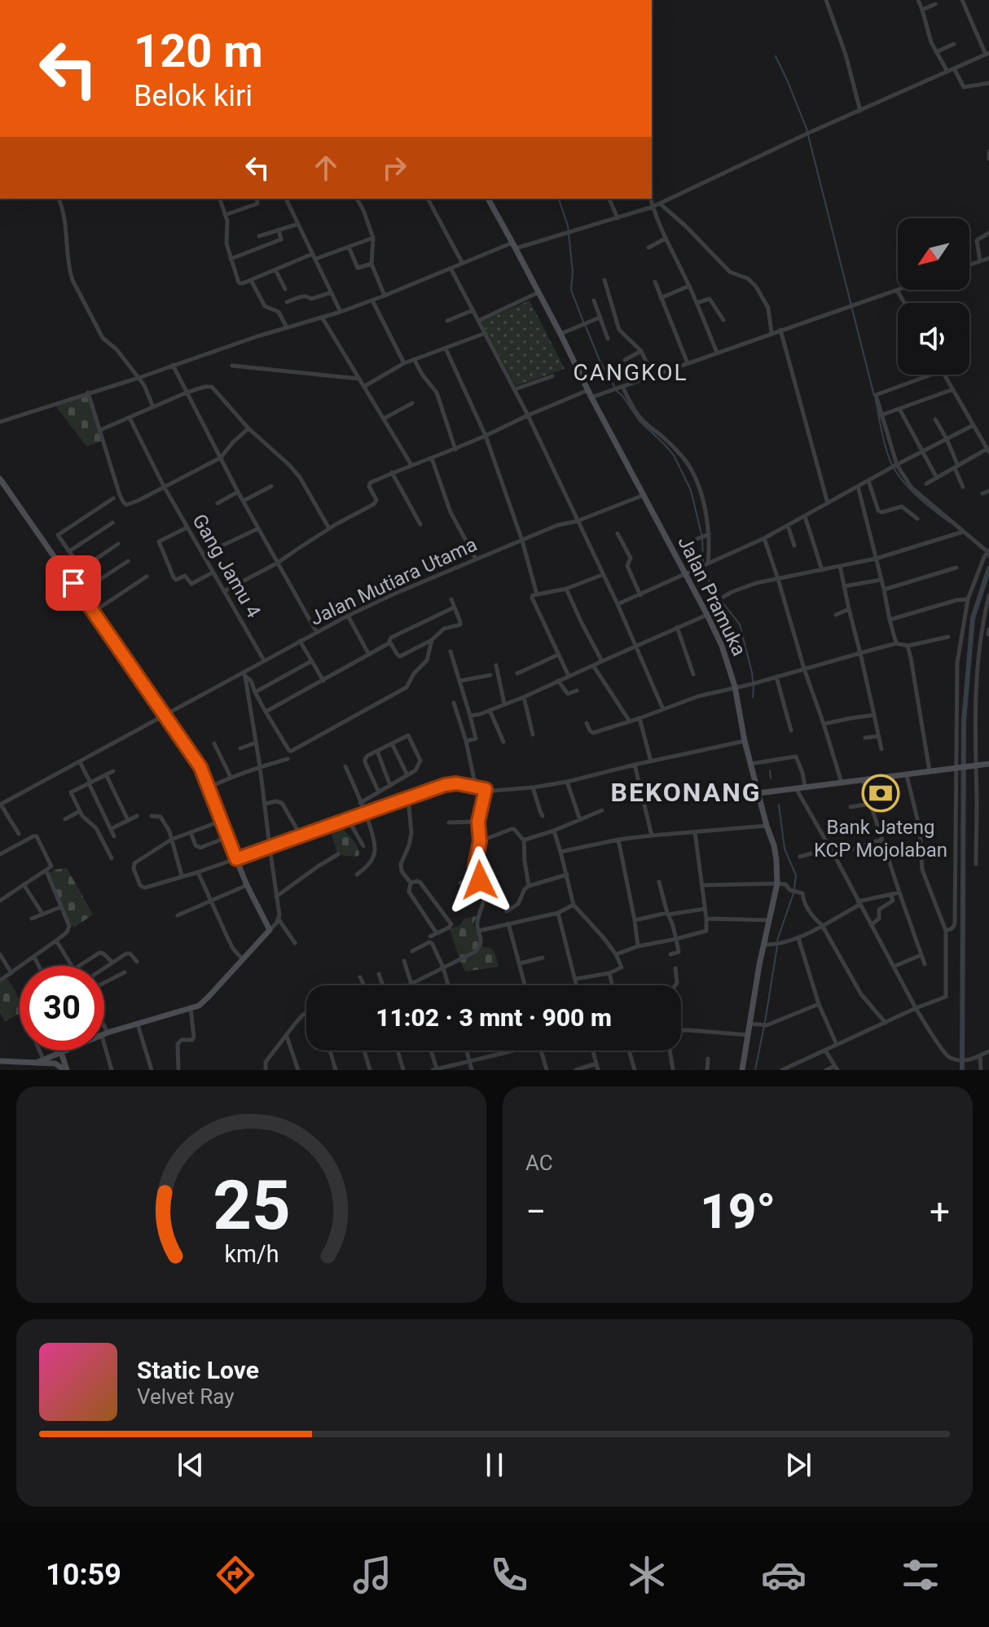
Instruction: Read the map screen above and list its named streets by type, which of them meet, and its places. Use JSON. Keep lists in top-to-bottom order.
{
  "streets": {
    "main road": ["Jalan Pramuka"],
    "street": ["Gang Jamu 4", "Jalan Mutiara Utama"]
  },
  "crossings": [
    ["Gang Jamu 4", "Jalan Mutiara Utama"],
    ["Jalan Mutiara Utama", "Jalan Pramuka"]
  ],
  "districts": ["CANGKOL", "BEKONANG"],
  "places": {
    "bank": ["Bank Jateng KCP Mojolaban"]
  },
  "north": "bottom left",
  "page": {
    "turn": ["120 m", "Belok kiri"],
    "limit": "30",
    "trip": "11:02 · 3 mnt · 900 m",
    "tile": "AC",
    "heat": ["−", "19°", "+"],
    "song": ["Static Love", "Velvet Ray"],
    "tabs": "10:59",
    "gauge": ["25", "km/h"]
  }
}
